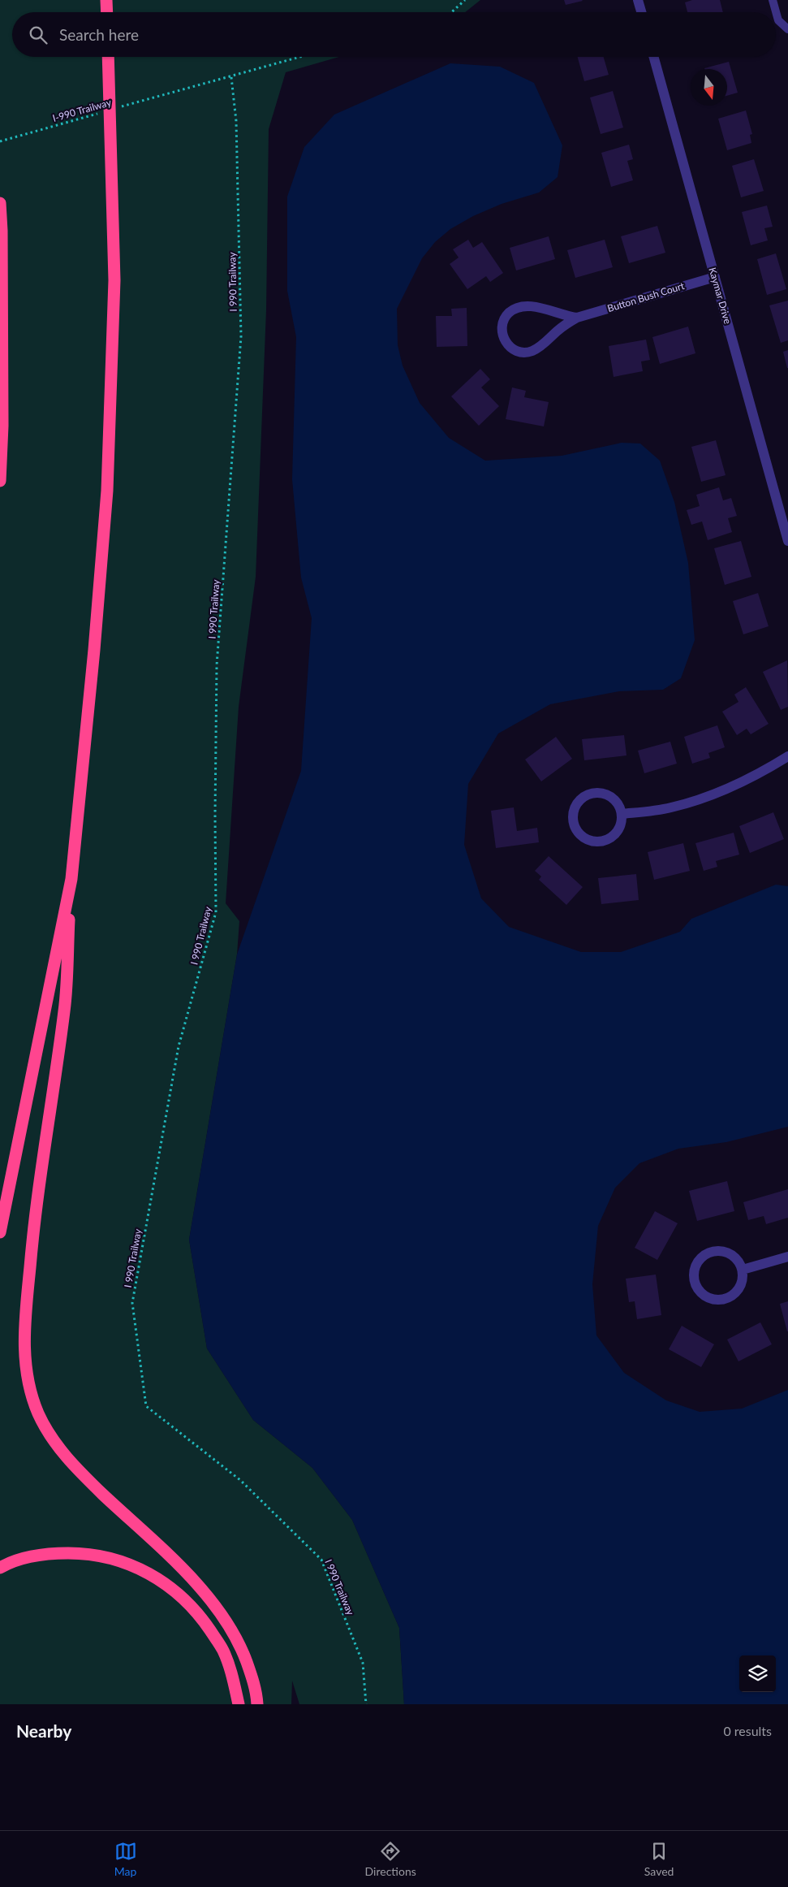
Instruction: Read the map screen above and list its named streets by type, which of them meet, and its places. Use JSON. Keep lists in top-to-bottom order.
{
  "streets": {
    "street": ["Kaymar Drive", "Button Bush Court"],
    "path": ["I-990 Trailway", "I 990 Trailway"]
  },
  "crossings": [
    ["I-990 Trailway", "I 990 Trailway"],
    ["Kaymar Drive", "Button Bush Court"]
  ],
  "north": "bottom",
  "page": {
    "search": "Search here",
    "heading": ["Nearby", "0 results"],
    "nav": ["Map", "Directions", "Saved"]
  }
}
